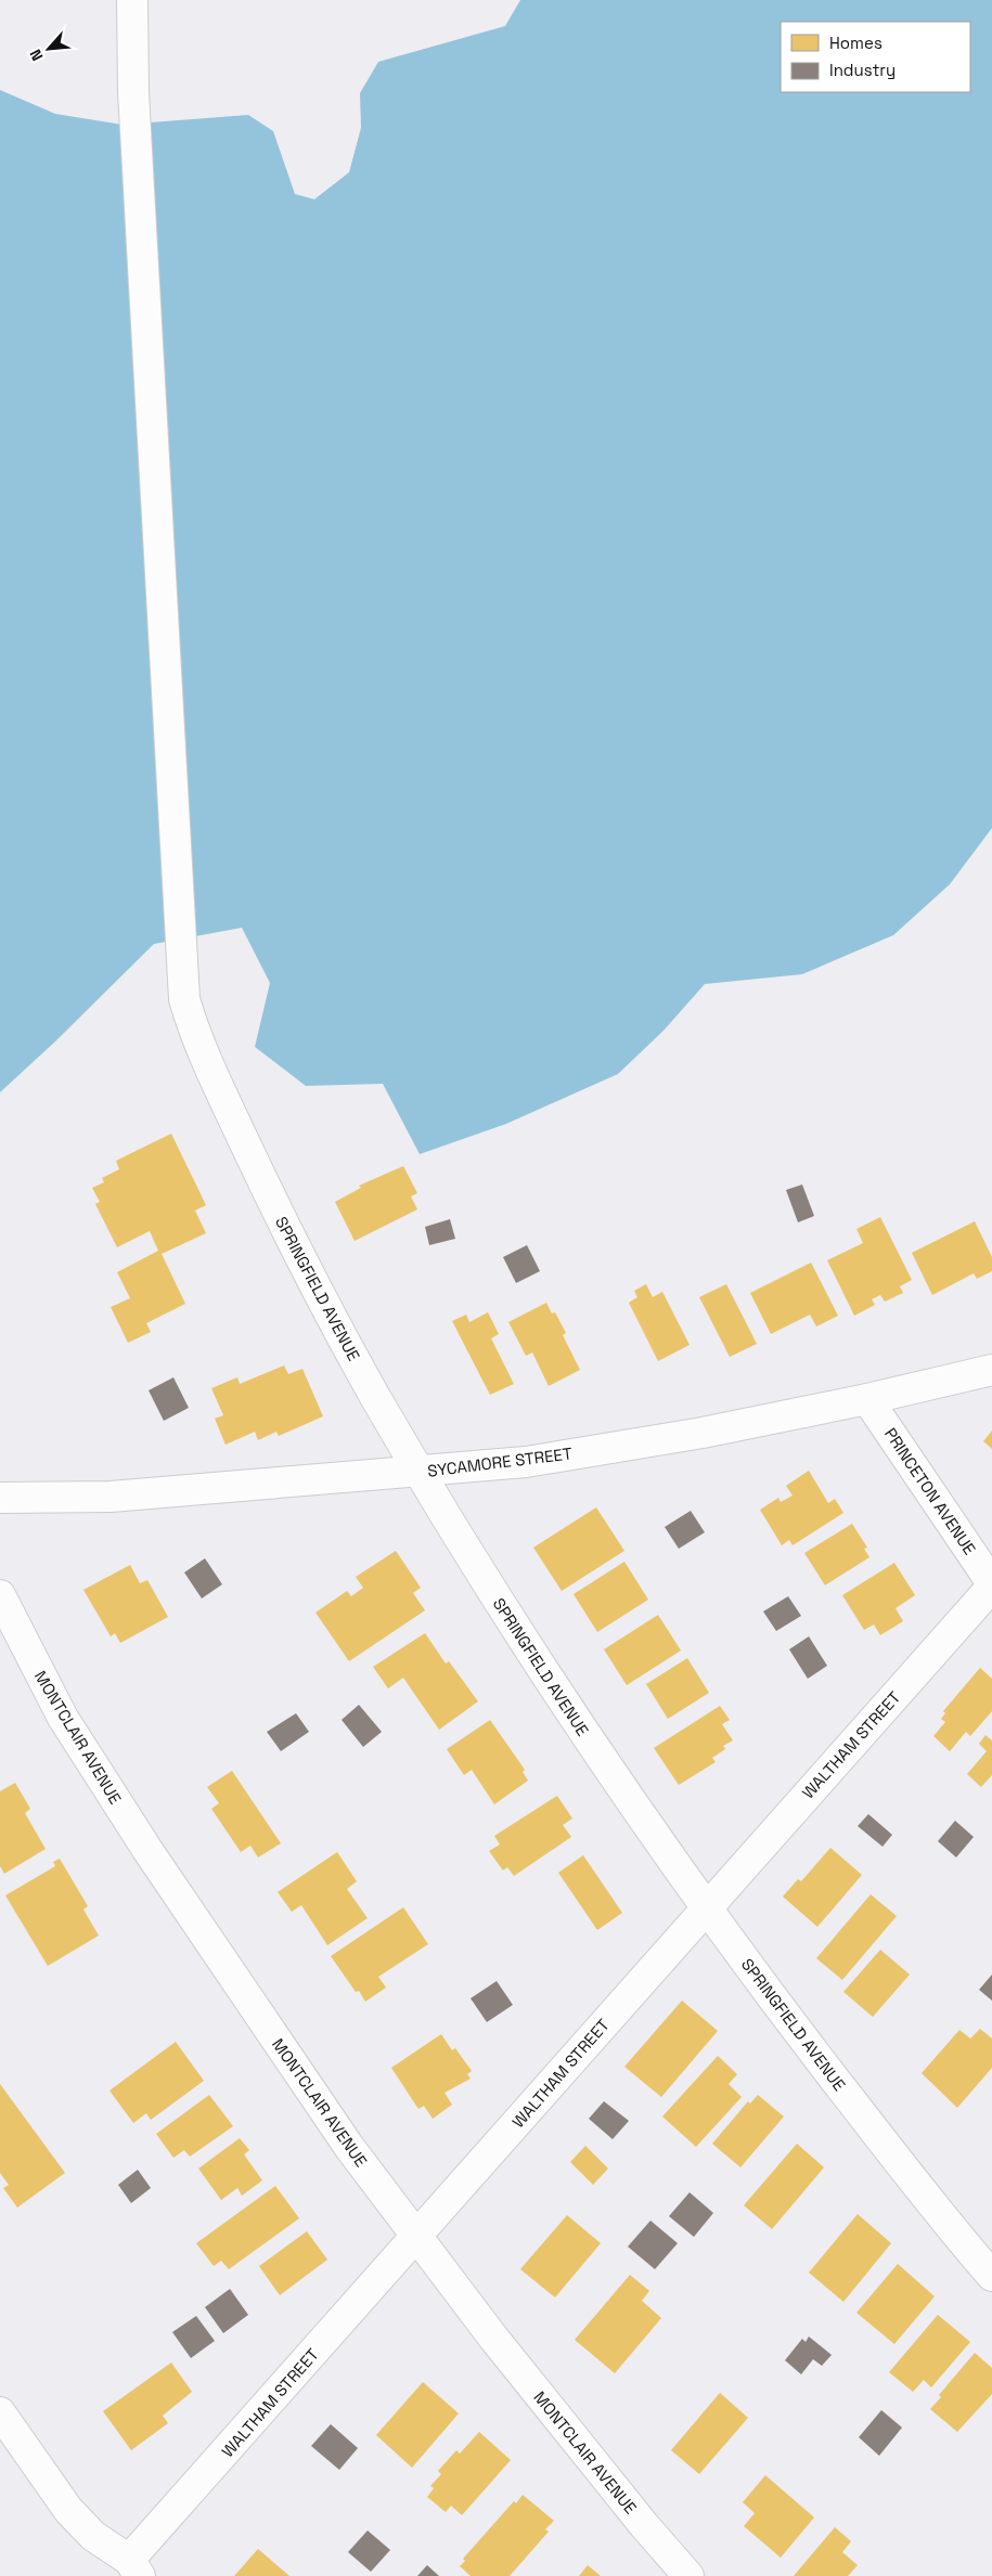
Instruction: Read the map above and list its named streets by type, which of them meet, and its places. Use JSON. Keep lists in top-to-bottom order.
{
  "streets": {
    "street": [
      "SPRINGFIELD AVENUE",
      "SYCAMORE STREET",
      "PRINCETON AVENUE",
      "MONTCLAIR AVENUE",
      "WALTHAM STREET"
    ]
  },
  "crossings": [
    ["SPRINGFIELD AVENUE", "SYCAMORE STREET"],
    ["SPRINGFIELD AVENUE", "WALTHAM STREET"],
    ["SYCAMORE STREET", "PRINCETON AVENUE"],
    ["PRINCETON AVENUE", "WALTHAM STREET"],
    ["MONTCLAIR AVENUE", "WALTHAM STREET"]
  ],
  "legend": ["Homes", "Industry"],
  "north": "bottom left"
}
